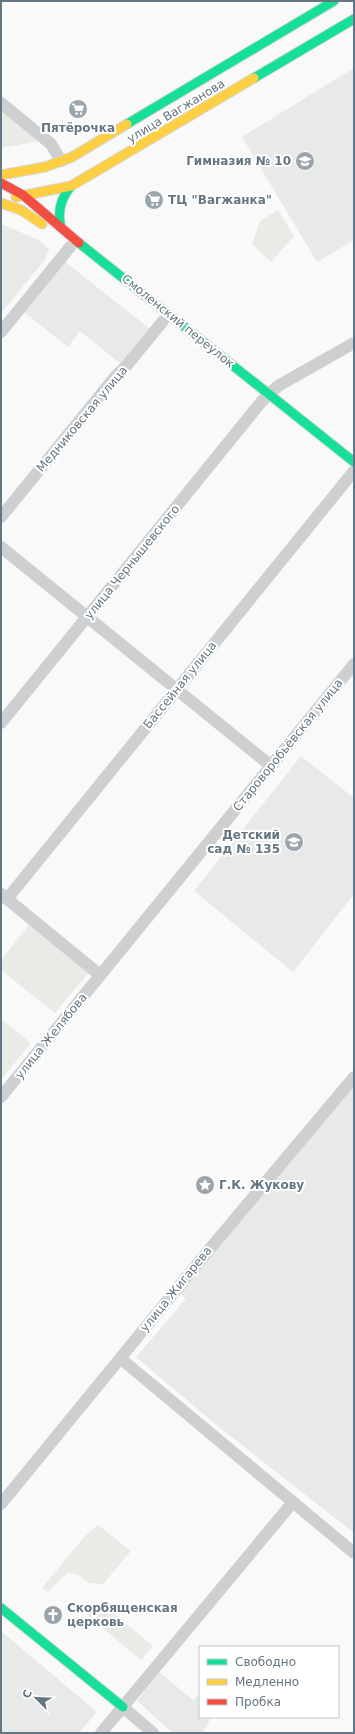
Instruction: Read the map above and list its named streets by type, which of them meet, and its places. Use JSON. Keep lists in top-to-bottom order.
{
  "streets": {
    "main road": ["улица Вагжанова", "Смоленский переулок"],
    "street": [
      "Медниковская улица",
      "улица Чернышевского",
      "Бассейная улица",
      "Староворобьёвская улица",
      "улица Желябова",
      "улица Жигарева"
    ]
  },
  "crossings": [
    ["улица Вагжанова", "Смоленский переулок"],
    ["Смоленский переулок", "Медниковская улица"],
    ["Смоленский переулок", "улица Чернышевского"],
    ["Смоленский переулок", "Бассейная улица"],
    ["Староворобьёвская улица", "улица Желябова"]
  ],
  "places": {
    "supermarket": ["Пятёрочка", "ТЦ \"Вагжанка\""],
    "school or university": ["Гимназия № 10", "Детский сад № 135"],
    "place": ["Г.К. Жукову"],
    "church": ["Скорбященская церковь"]
  },
  "legend": ["Свободно", "Медленно", "Пробка"],
  "north": "top left"
}
